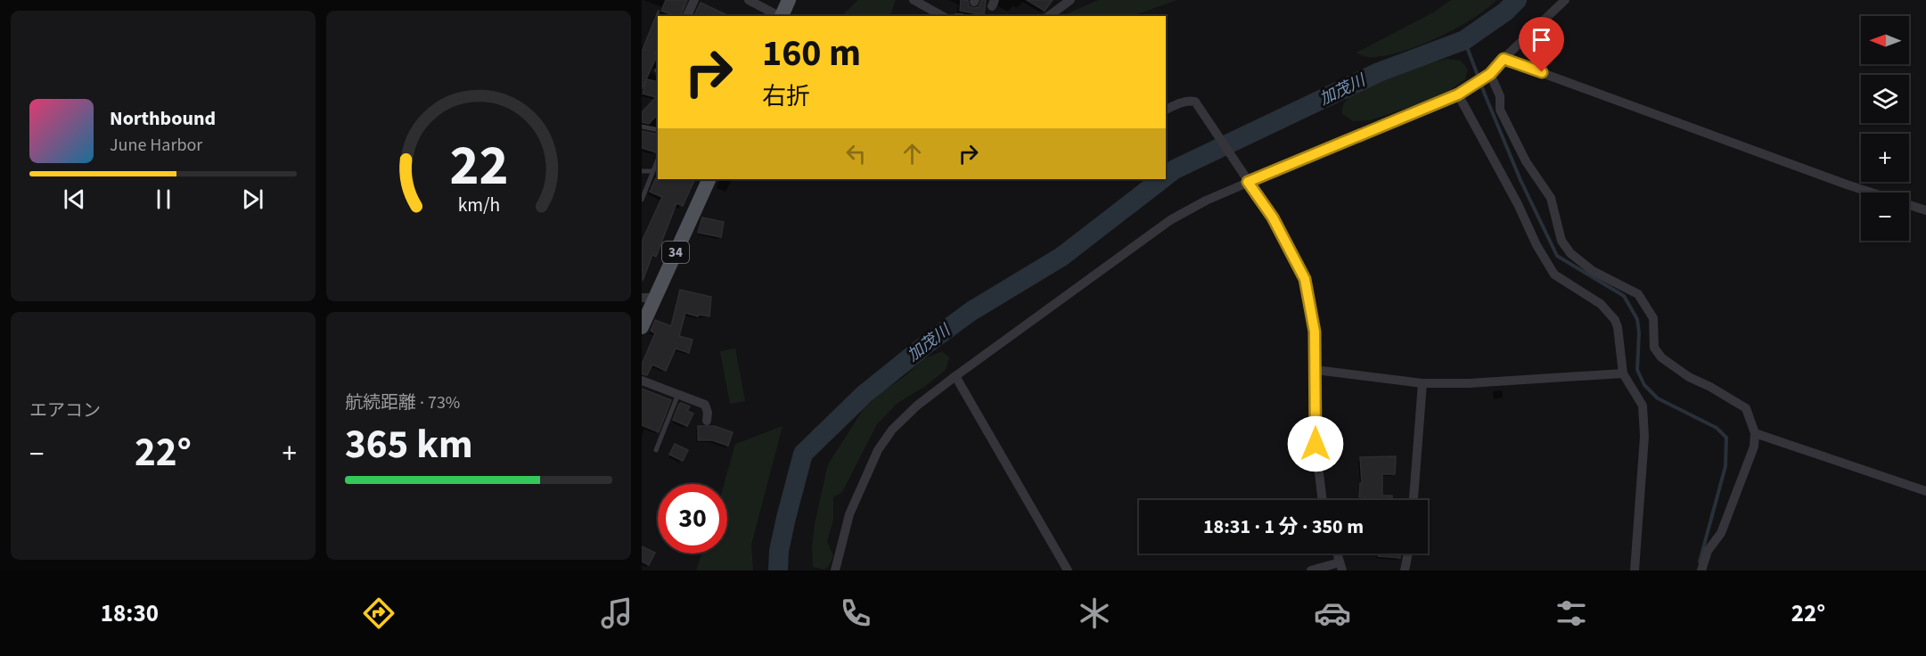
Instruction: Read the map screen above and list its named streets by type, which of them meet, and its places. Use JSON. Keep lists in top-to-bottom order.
{
  "streets": {
    "main road": ["34"]
  },
  "water": ["加茂川"],
  "north": "left",
  "page": {
    "map_buttons": ["+", "−"],
    "turn": ["160 m", "右折"],
    "song": ["Northbound", "June Harbor"],
    "tile": [
      "エアコン",
      ["航続距離 · 73%", "365 km"]
    ],
    "heat": ["−", "22°", "+"],
    "limit": "30",
    "trip": "18:31 · 1 分 · 350 m",
    "tabs": ["18:30", "22°"],
    "gauge": ["22", "km/h"]
  }
}
